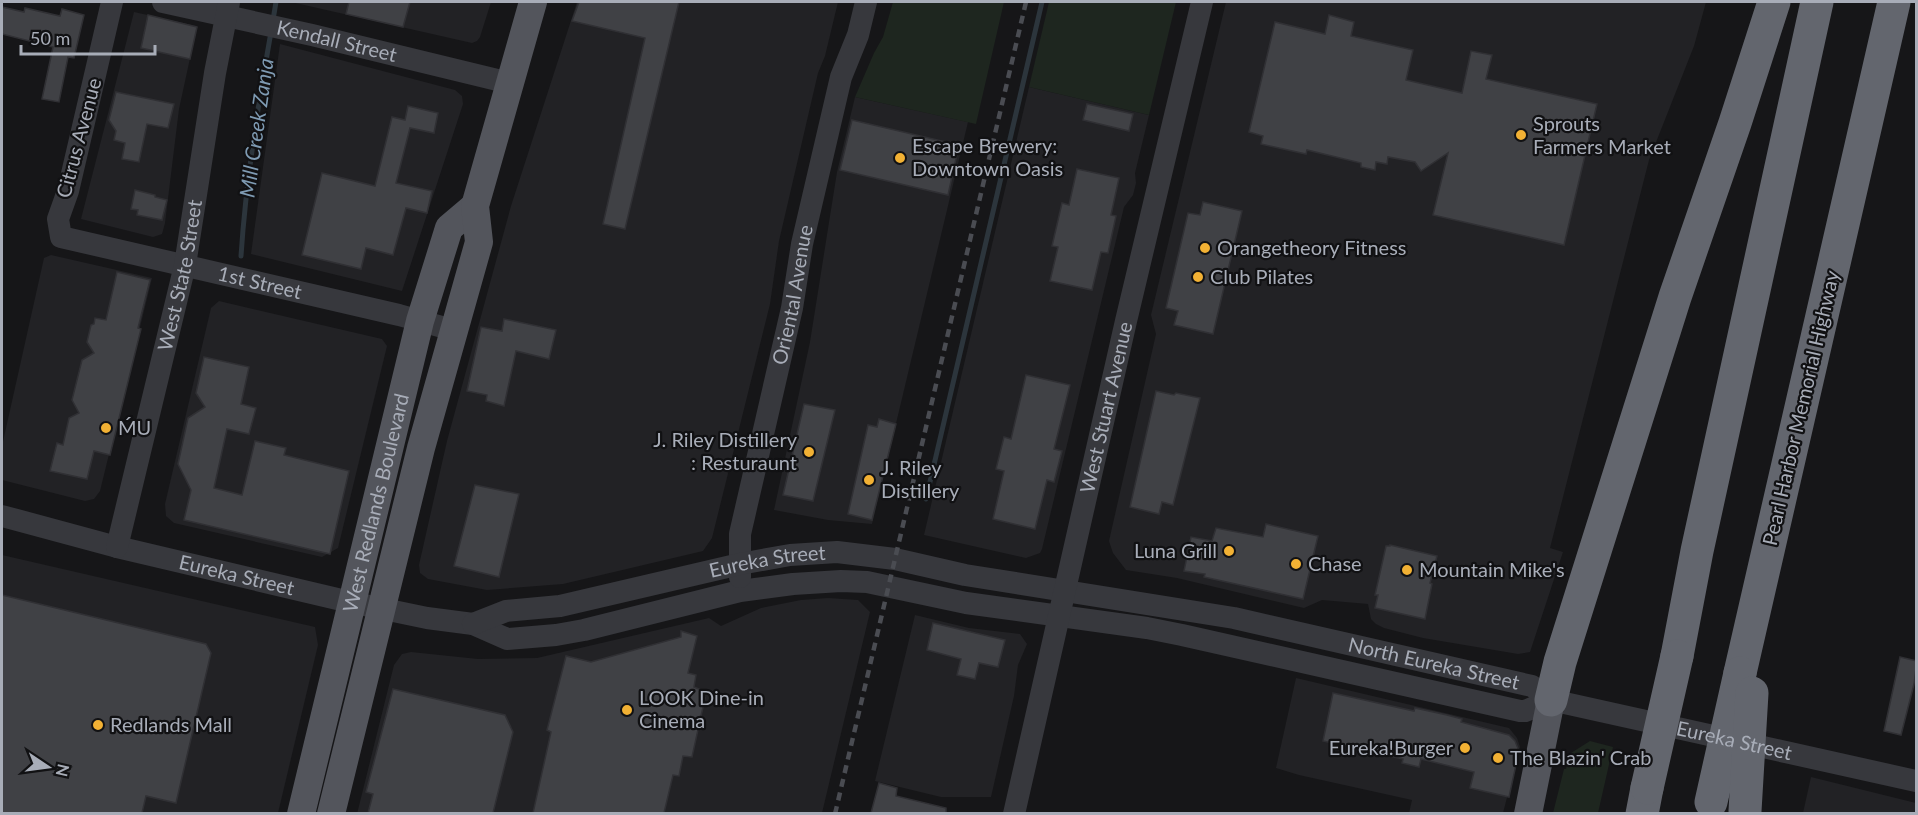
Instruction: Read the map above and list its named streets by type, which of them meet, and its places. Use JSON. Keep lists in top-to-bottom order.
{
  "streets": {
    "highway": ["Pearl Harbor Memorial Highway"],
    "main road": ["West Redlands Boulevard"],
    "street": [
      "Kendall Street",
      "Citrus Avenue",
      "West State Street",
      "1st Street",
      "Oriental Avenue",
      "West Stuart Avenue",
      "Eureka Street",
      "North Eureka Street"
    ]
  },
  "crossings": [
    ["Kendall Street", "West State Street"],
    ["Kendall Street", "West Redlands Boulevard"],
    ["Citrus Avenue", "1st Street"],
    ["West State Street", "1st Street"],
    ["West State Street", "Eureka Street"],
    ["1st Street", "West Redlands Boulevard"],
    ["Oriental Avenue", "Eureka Street"],
    ["West Stuart Avenue", "Eureka Street"],
    ["West Stuart Avenue", "North Eureka Street"],
    ["West Redlands Boulevard", "Eureka Street"],
    ["Eureka Street", "North Eureka Street"]
  ],
  "water": ["Mill Creek Zanja"],
  "places": [
    "Sprouts Farmers Market",
    "Escape Brewery: Downtown Oasis",
    "Orangetheory Fitness",
    "Club Pilates",
    "ḾU",
    "J. Riley Distillery : Resturaunt",
    "J. Riley Distillery",
    "Luna Grill",
    "Chase",
    "Mountain Mike's",
    "LOOK Dine-in Cinema",
    "Redlands Mall",
    "Eureka!Burger",
    "The Blazin' Crab"
  ],
  "scale_bar": "50 m",
  "north": "right"
}
